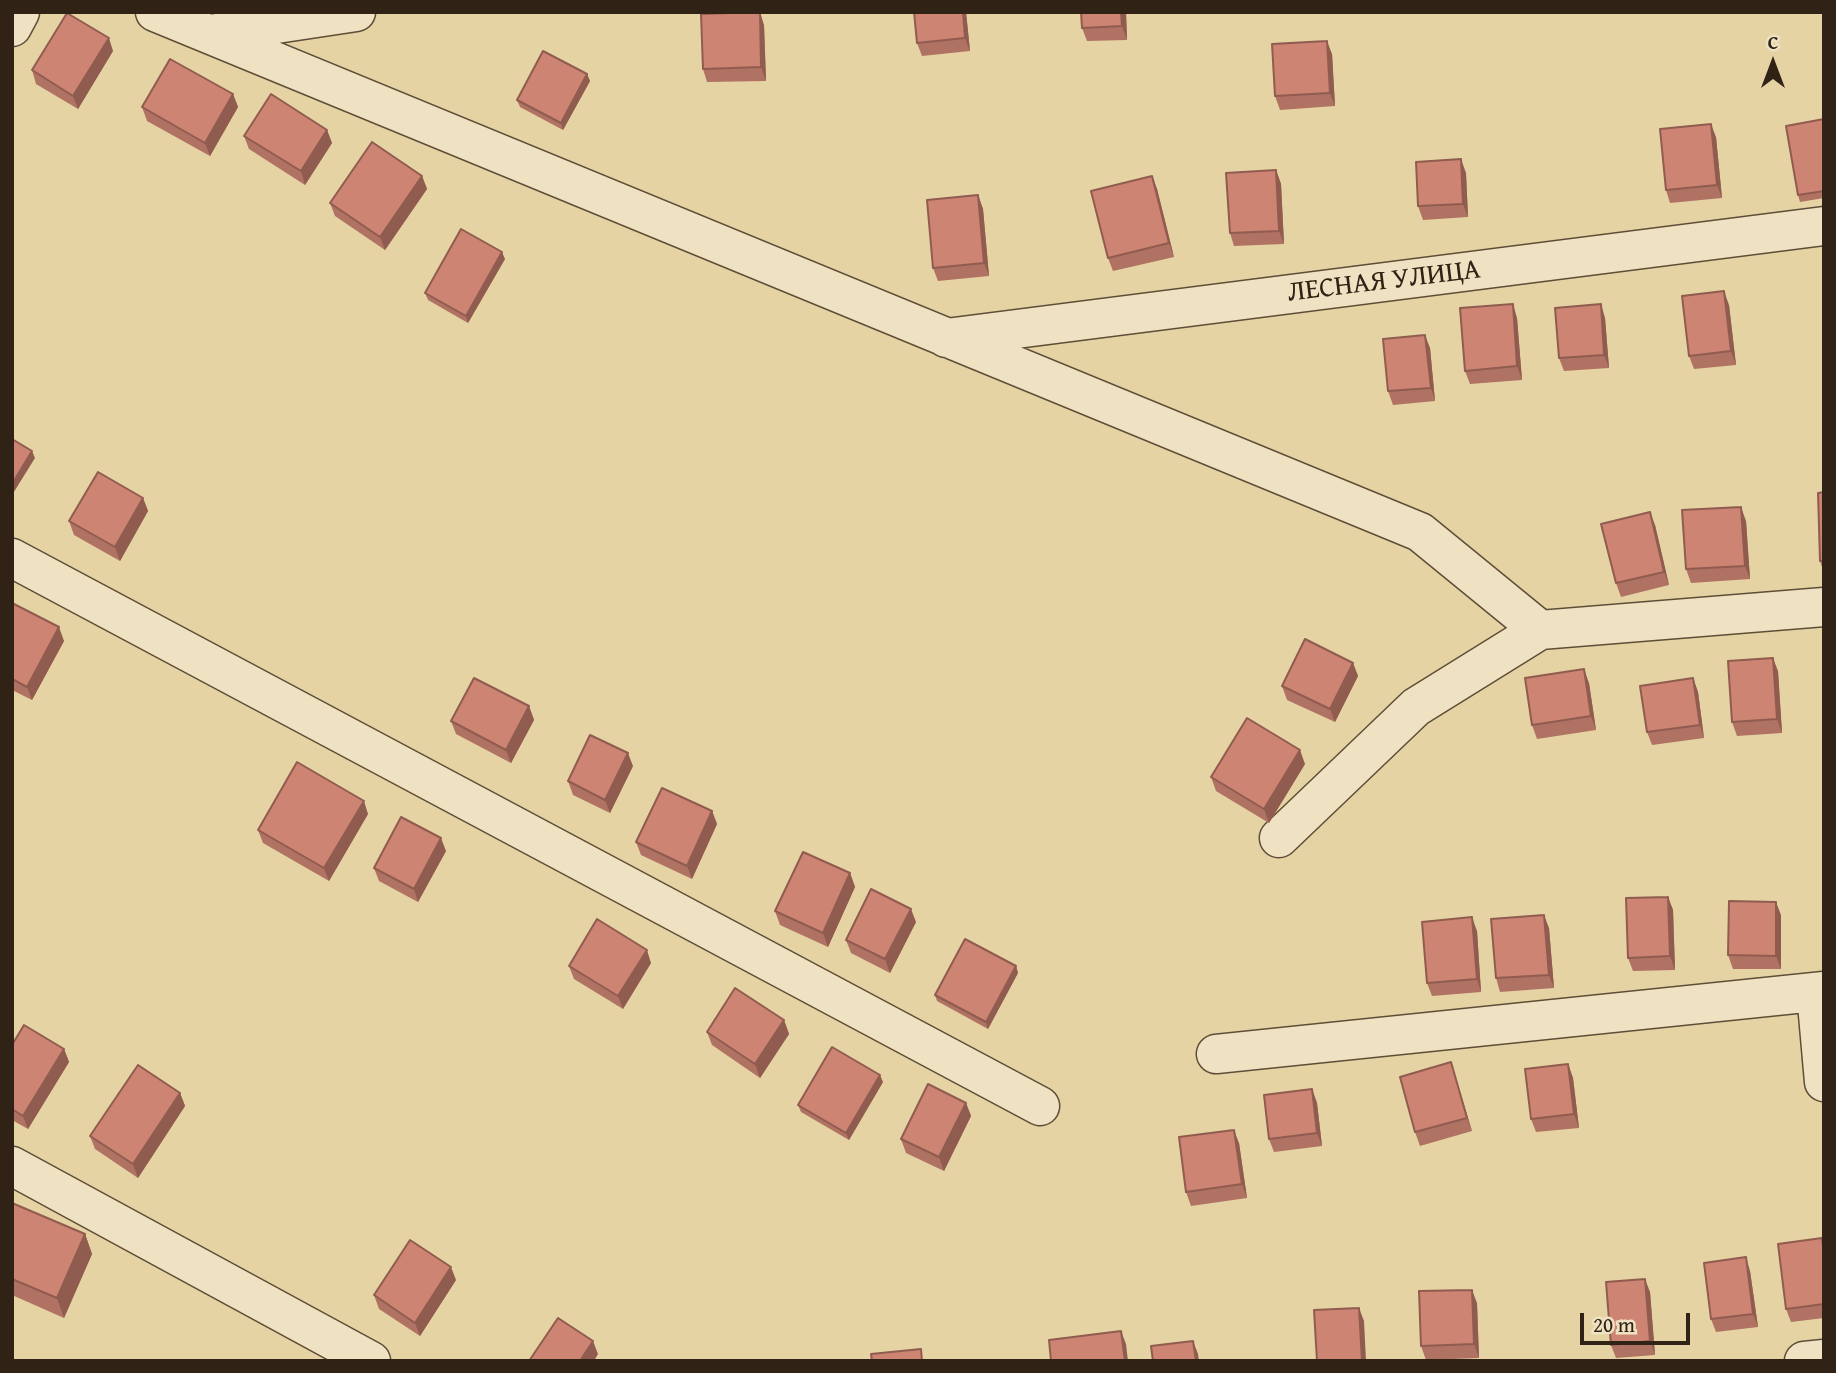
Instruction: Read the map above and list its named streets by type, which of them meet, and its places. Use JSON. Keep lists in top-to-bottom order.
{
  "streets": {
    "street": ["ЛЕСНАЯ УЛИЦА"]
  },
  "scale_bar": "20 m",
  "north": "top"
}
